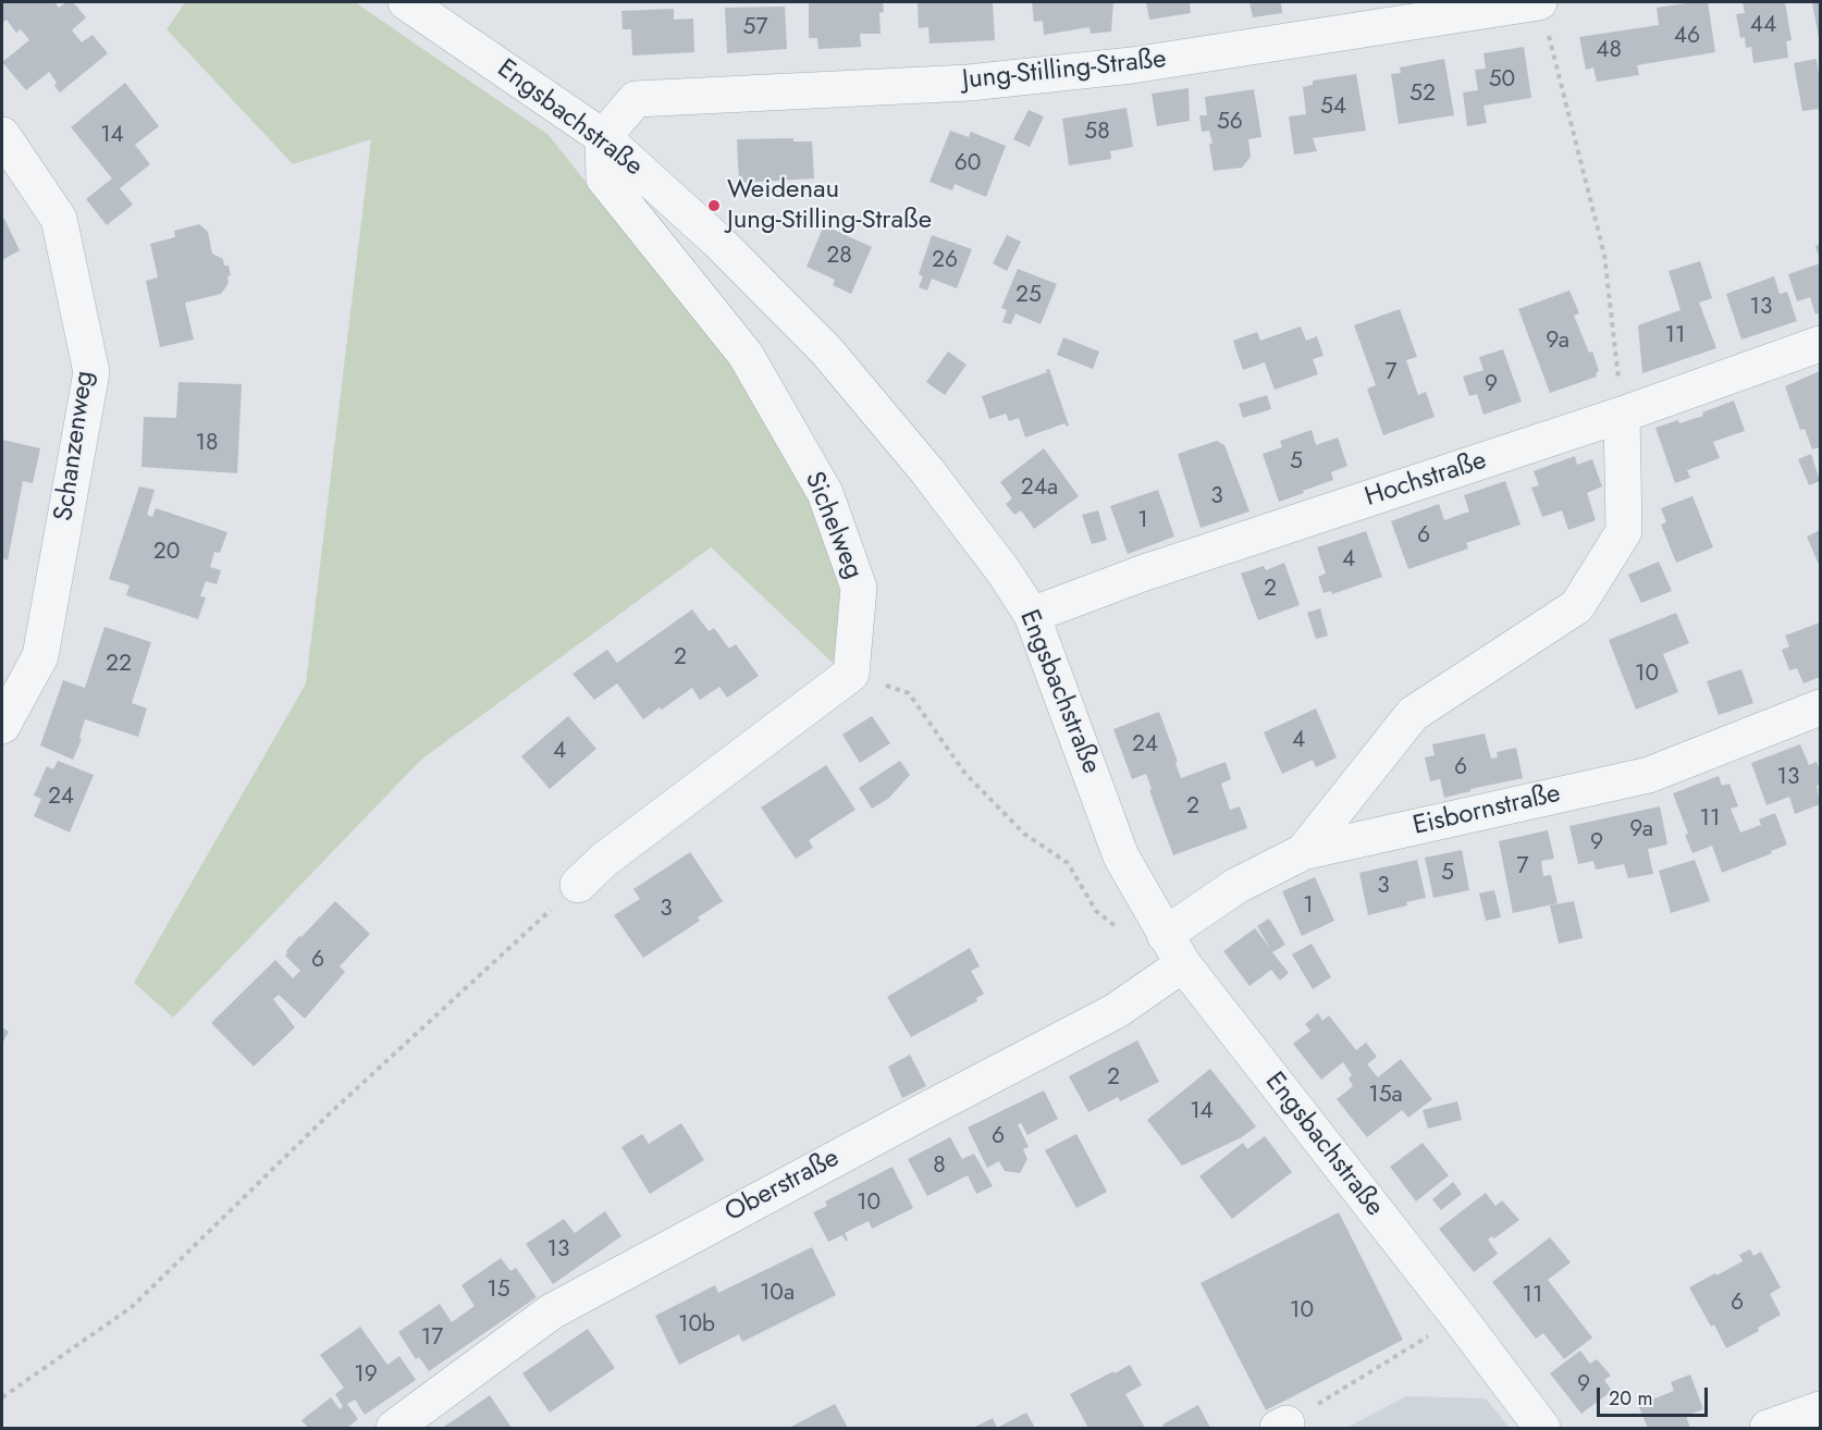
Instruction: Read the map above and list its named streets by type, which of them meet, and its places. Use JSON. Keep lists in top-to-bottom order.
{
  "streets": {
    "street": [
      "Jung-Stilling-Straße",
      "Engsbachstraße",
      "Schanzenweg",
      "Hochstraße",
      "Sichelweg",
      "Eisbornstraße",
      "Oberstraße"
    ]
  },
  "crossings": [
    ["Jung-Stilling-Straße", "Engsbachstraße"],
    ["Jung-Stilling-Straße", "Sichelweg"],
    ["Engsbachstraße", "Hochstraße"],
    ["Engsbachstraße", "Sichelweg"],
    ["Engsbachstraße", "Eisbornstraße"],
    ["Engsbachstraße", "Oberstraße"]
  ],
  "places": ["Weidenau Jung-Stilling-Straße"],
  "house_numbers": [
    "44",
    "57",
    "46",
    "48",
    "50",
    "52",
    "54",
    "56",
    "58",
    "14",
    "60",
    "28",
    "26",
    "25",
    "13",
    "11",
    "9a",
    "7",
    "9",
    "18",
    "5",
    "24a",
    "3",
    "1",
    "6",
    "20",
    "4",
    "2",
    "2",
    "22",
    "10",
    "4",
    "24",
    "4",
    "6",
    "13",
    "24",
    "2",
    "11",
    "9a",
    "9",
    "7",
    "5",
    "3",
    "1",
    "3",
    "6",
    "2",
    "15a",
    "14",
    "6",
    "8",
    "10",
    "13",
    "15",
    "10a",
    "11",
    "6",
    "10",
    "10b",
    "17",
    "19",
    "9"
  ],
  "scale_bar": "20 m"
}
